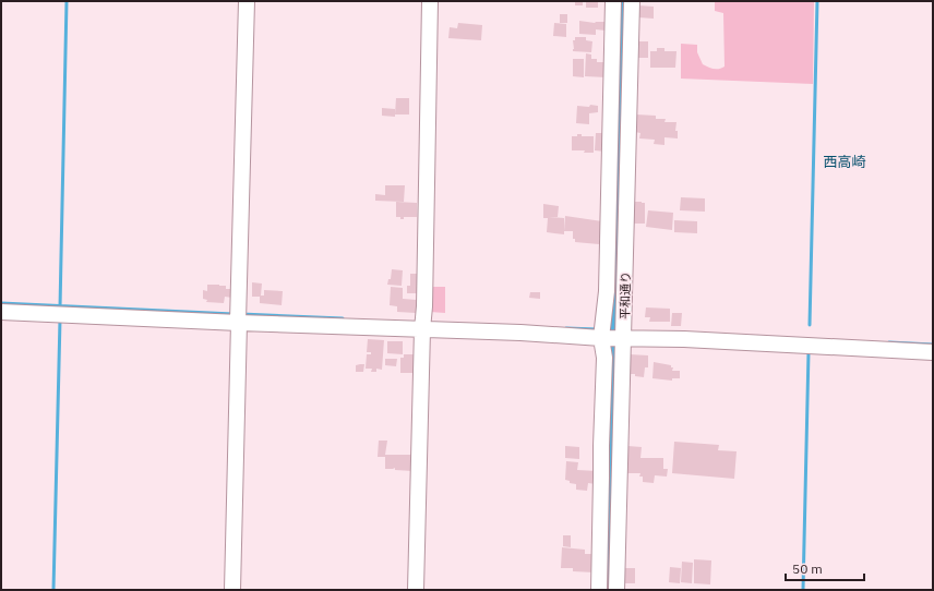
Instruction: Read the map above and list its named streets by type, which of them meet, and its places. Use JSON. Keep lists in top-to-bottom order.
{
  "streets": {
    "street": ["平和通り"]
  },
  "districts": ["西高崎"],
  "scale_bar": "50 m"
}
